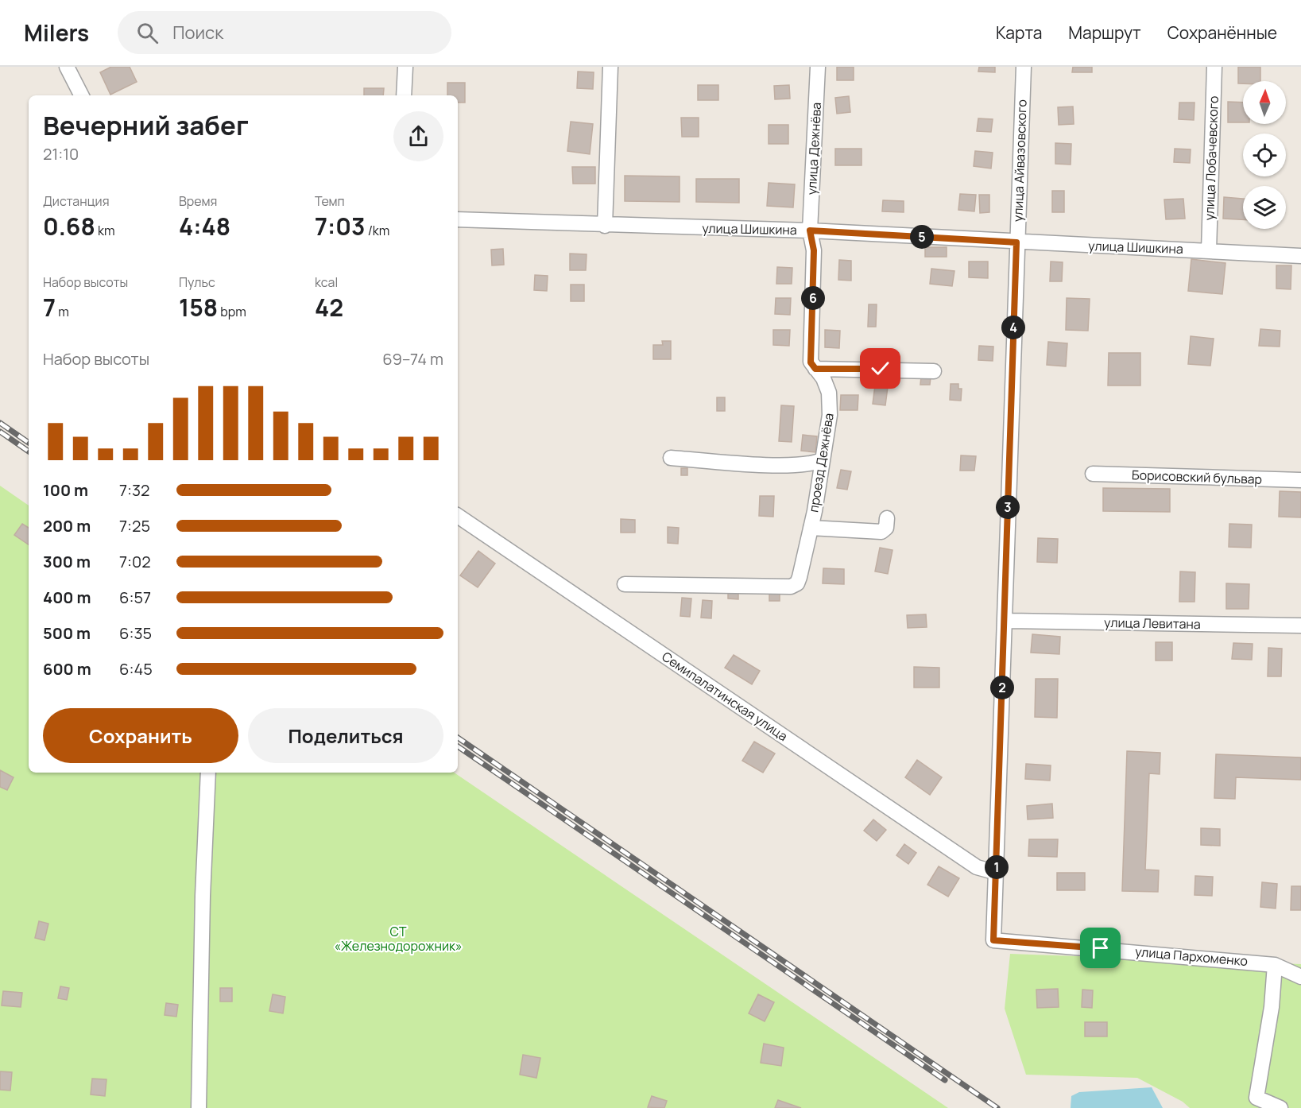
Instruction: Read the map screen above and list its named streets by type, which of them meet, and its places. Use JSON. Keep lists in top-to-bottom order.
{
  "streets": {
    "street": [
      "улица Дежнёва",
      "улица Лобачевского",
      "улица Айвазовского",
      "улица Шишкина",
      "проезд Дежнёва",
      "Борисовский бульвар",
      "улица Левитана",
      "Семипалатинская улица",
      "улица Пархоменко"
    ]
  },
  "crossings": [
    ["улица Дежнёва", "улица Шишкина"],
    ["улица Дежнёва", "проезд Дежнёва"],
    ["улица Лобачевского", "улица Шишкина"],
    ["улица Айвазовского", "улица Шишкина"],
    ["улица Айвазовского", "улица Левитана"],
    ["улица Айвазовского", "Семипалатинская улица"],
    ["улица Айвазовского", "улица Пархоменко"],
    ["улица Шишкина", "проезд Дежнёва"]
  ],
  "parks": ["СТ «Железнодорожник»"],
  "north": "top",
  "page": {
    "header": "Milers",
    "search": "Поиск",
    "nav": ["Карта", "Маршрут", "Сохранённые"],
    "heading": ["Вечерний забег", "21:10"],
    "stats": [
      ["Дистанция", "0.68 km"],
      ["Время", "4:48"],
      ["Темп", "7:03 /km"],
      ["Набор высоты", "7 m"],
      ["Пульс", "158 bpm"],
      ["kcal", "42"]
    ],
    "pins": [
      "5",
      "6",
      "4",
      "3",
      "2",
      "1"
    ],
    "chart": ["Набор высоты", "69–74 m"],
    "list": [
      {
        "name": "100 m",
        "note": "7:32"
      },
      {
        "name": "200 m",
        "note": "7:25"
      },
      {
        "name": "300 m",
        "note": "7:02"
      },
      {
        "name": "400 m",
        "note": "6:57"
      },
      {
        "name": "500 m",
        "note": "6:35"
      },
      {
        "name": "600 m",
        "note": "6:45"
      }
    ],
    "buttons": ["Сохранить", "Поделиться"]
  }
}
